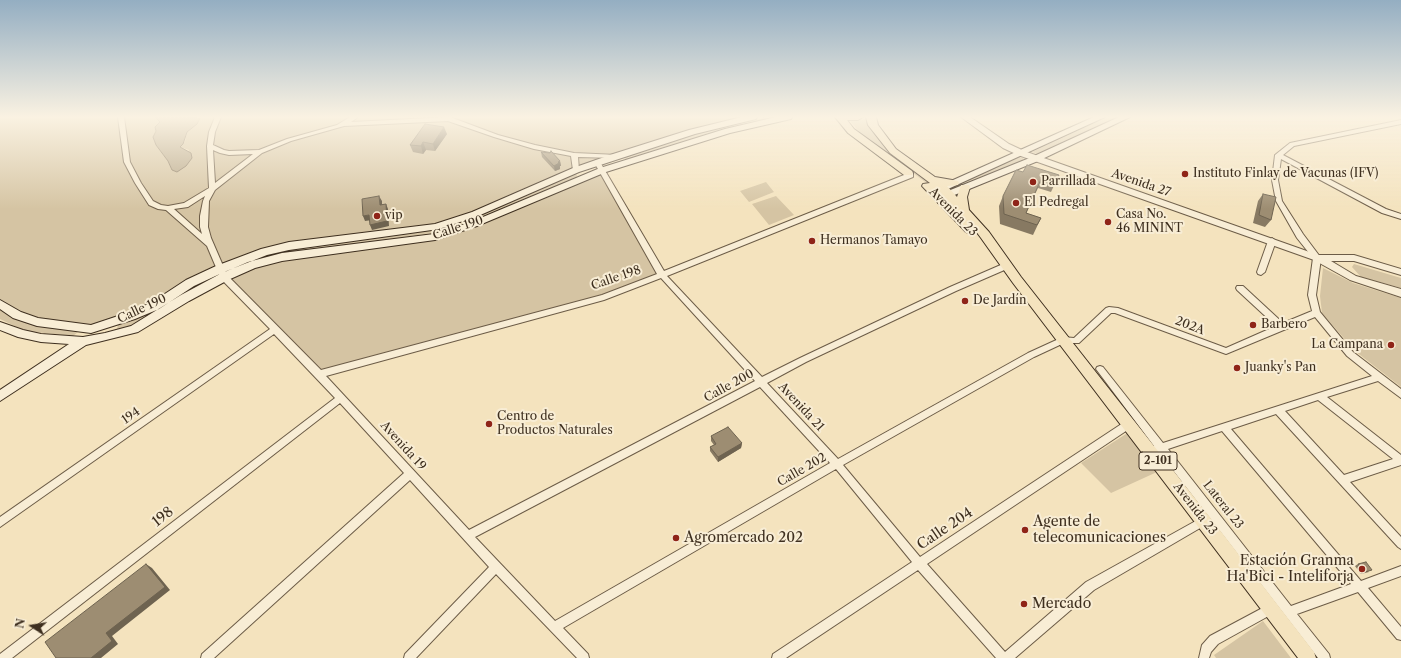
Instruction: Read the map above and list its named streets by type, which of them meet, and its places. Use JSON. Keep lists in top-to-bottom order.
{
  "streets": {
    "main road": ["Avenida 23", "Calle 190", "2-101"],
    "street": [
      "Avenida 27",
      "Calle 198",
      "202A",
      "Calle 200",
      "Avenida 21",
      "194",
      "Avenida 19",
      "Calle 202",
      "Lateral 23",
      "198",
      "Calle 204"
    ]
  },
  "crossings": [
    ["Avenida 23", "Calle 198"],
    ["Avenida 23", "202A"],
    ["Avenida 23", "Calle 200"],
    ["Avenida 23", "Calle 202"],
    ["Avenida 23", "Lateral 23"],
    ["Avenida 23", "Calle 204"],
    ["Calle 190", "Avenida 21"],
    ["Calle 190", "Avenida 19"],
    ["Calle 198", "Avenida 21"],
    ["Calle 198", "Avenida 19"],
    ["202A", "Calle 202"],
    ["Calle 200", "Avenida 21"],
    ["Calle 200", "Avenida 19"],
    ["Avenida 21", "Calle 202"],
    ["Avenida 21", "Calle 204"],
    ["194", "Avenida 19"],
    ["Avenida 19", "Calle 202"],
    ["Avenida 19", "198"]
  ],
  "places": [
    "Instituto Finlay de Vacunas (IFV)",
    "Parrillada",
    "El Pedregal",
    "vip",
    "Casa No. 46 MININT",
    "Hermanos Tamayo",
    "De Jardín",
    "Barbero",
    "La Campana",
    "Juanky's Pan",
    "Centro de Productos Naturales",
    "Agente de telecomunicaciones",
    "Agromercado 202",
    "Estación Granma Ha'Bici - Inteliforja",
    "Mercado"
  ],
  "north": "left"
}
